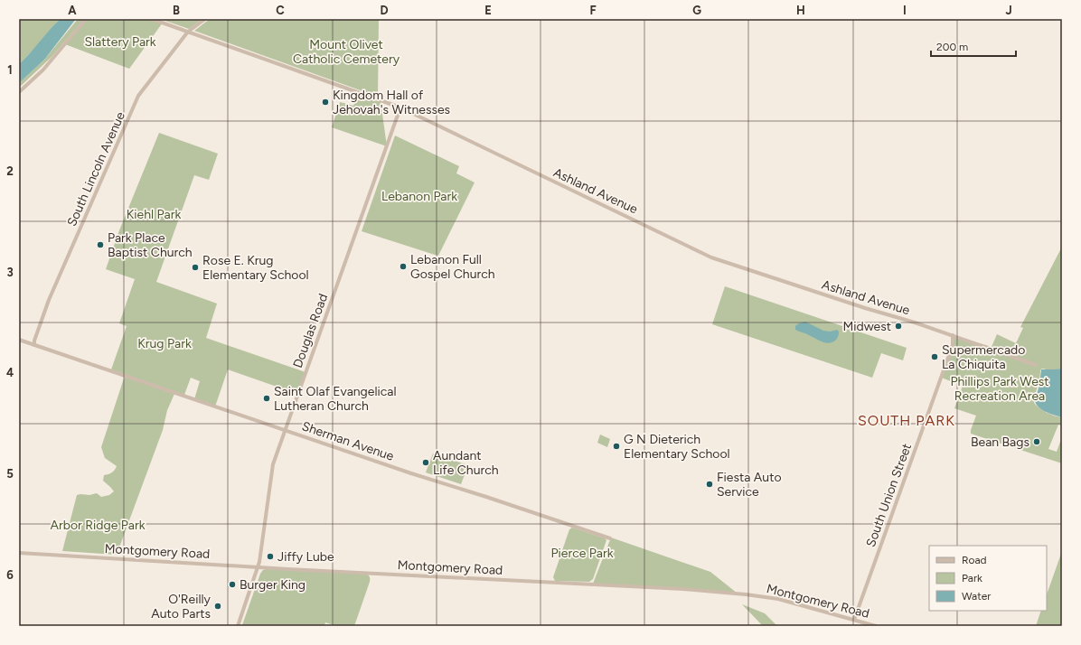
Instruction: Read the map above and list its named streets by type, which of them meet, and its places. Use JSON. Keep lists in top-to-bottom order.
{
  "streets": {
    "street": [
      "South Lincoln Avenue",
      "Ashland Avenue",
      "Douglas Road",
      "Sherman Avenue",
      "South Union Street",
      "Montgomery Road"
    ]
  },
  "crossings": [
    ["South Lincoln Avenue", "Ashland Avenue"],
    ["South Lincoln Avenue", "Sherman Avenue"],
    ["Ashland Avenue", "Douglas Road"],
    ["Ashland Avenue", "South Union Street"],
    ["Douglas Road", "Sherman Avenue"],
    ["Douglas Road", "Montgomery Road"],
    ["South Union Street", "Montgomery Road"]
  ],
  "districts": ["SOUTH PARK"],
  "parks": [
    "Slattery Park",
    "Mount Olivet Catholic Cemetery",
    "Lebanon Park",
    "Kiehl Park",
    "Krug Park",
    "Phillips Park West Recreation Area",
    "Arbor Ridge Park",
    "Pierce Park"
  ],
  "places": [
    "Kingdom Hall of Jehovah's Witnesses",
    "Park Place Baptist Church",
    "Lebanon Full Gospel Church",
    "Rose E. Krug Elementary School",
    "Midwest",
    "Supermercado La Chiquita",
    "Saint Olaf Evangelical Lutheran Church",
    "Bean Bags",
    "G N Dieterich Elementary School",
    "Aundant Life Church",
    "Fiesta Auto Service",
    "Jiffy Lube",
    "Burger King",
    "O'Reilly Auto Parts"
  ],
  "legend": ["Road", "Park", "Water"],
  "scale_bar": "200 m",
  "grid": {
    "columns": [
      "A",
      "B",
      "C",
      "D",
      "E",
      "F",
      "G",
      "H",
      "I",
      "J"
    ],
    "rows": [
      "1",
      "2",
      "3",
      "4",
      "5",
      "6"
    ]
  }
}
